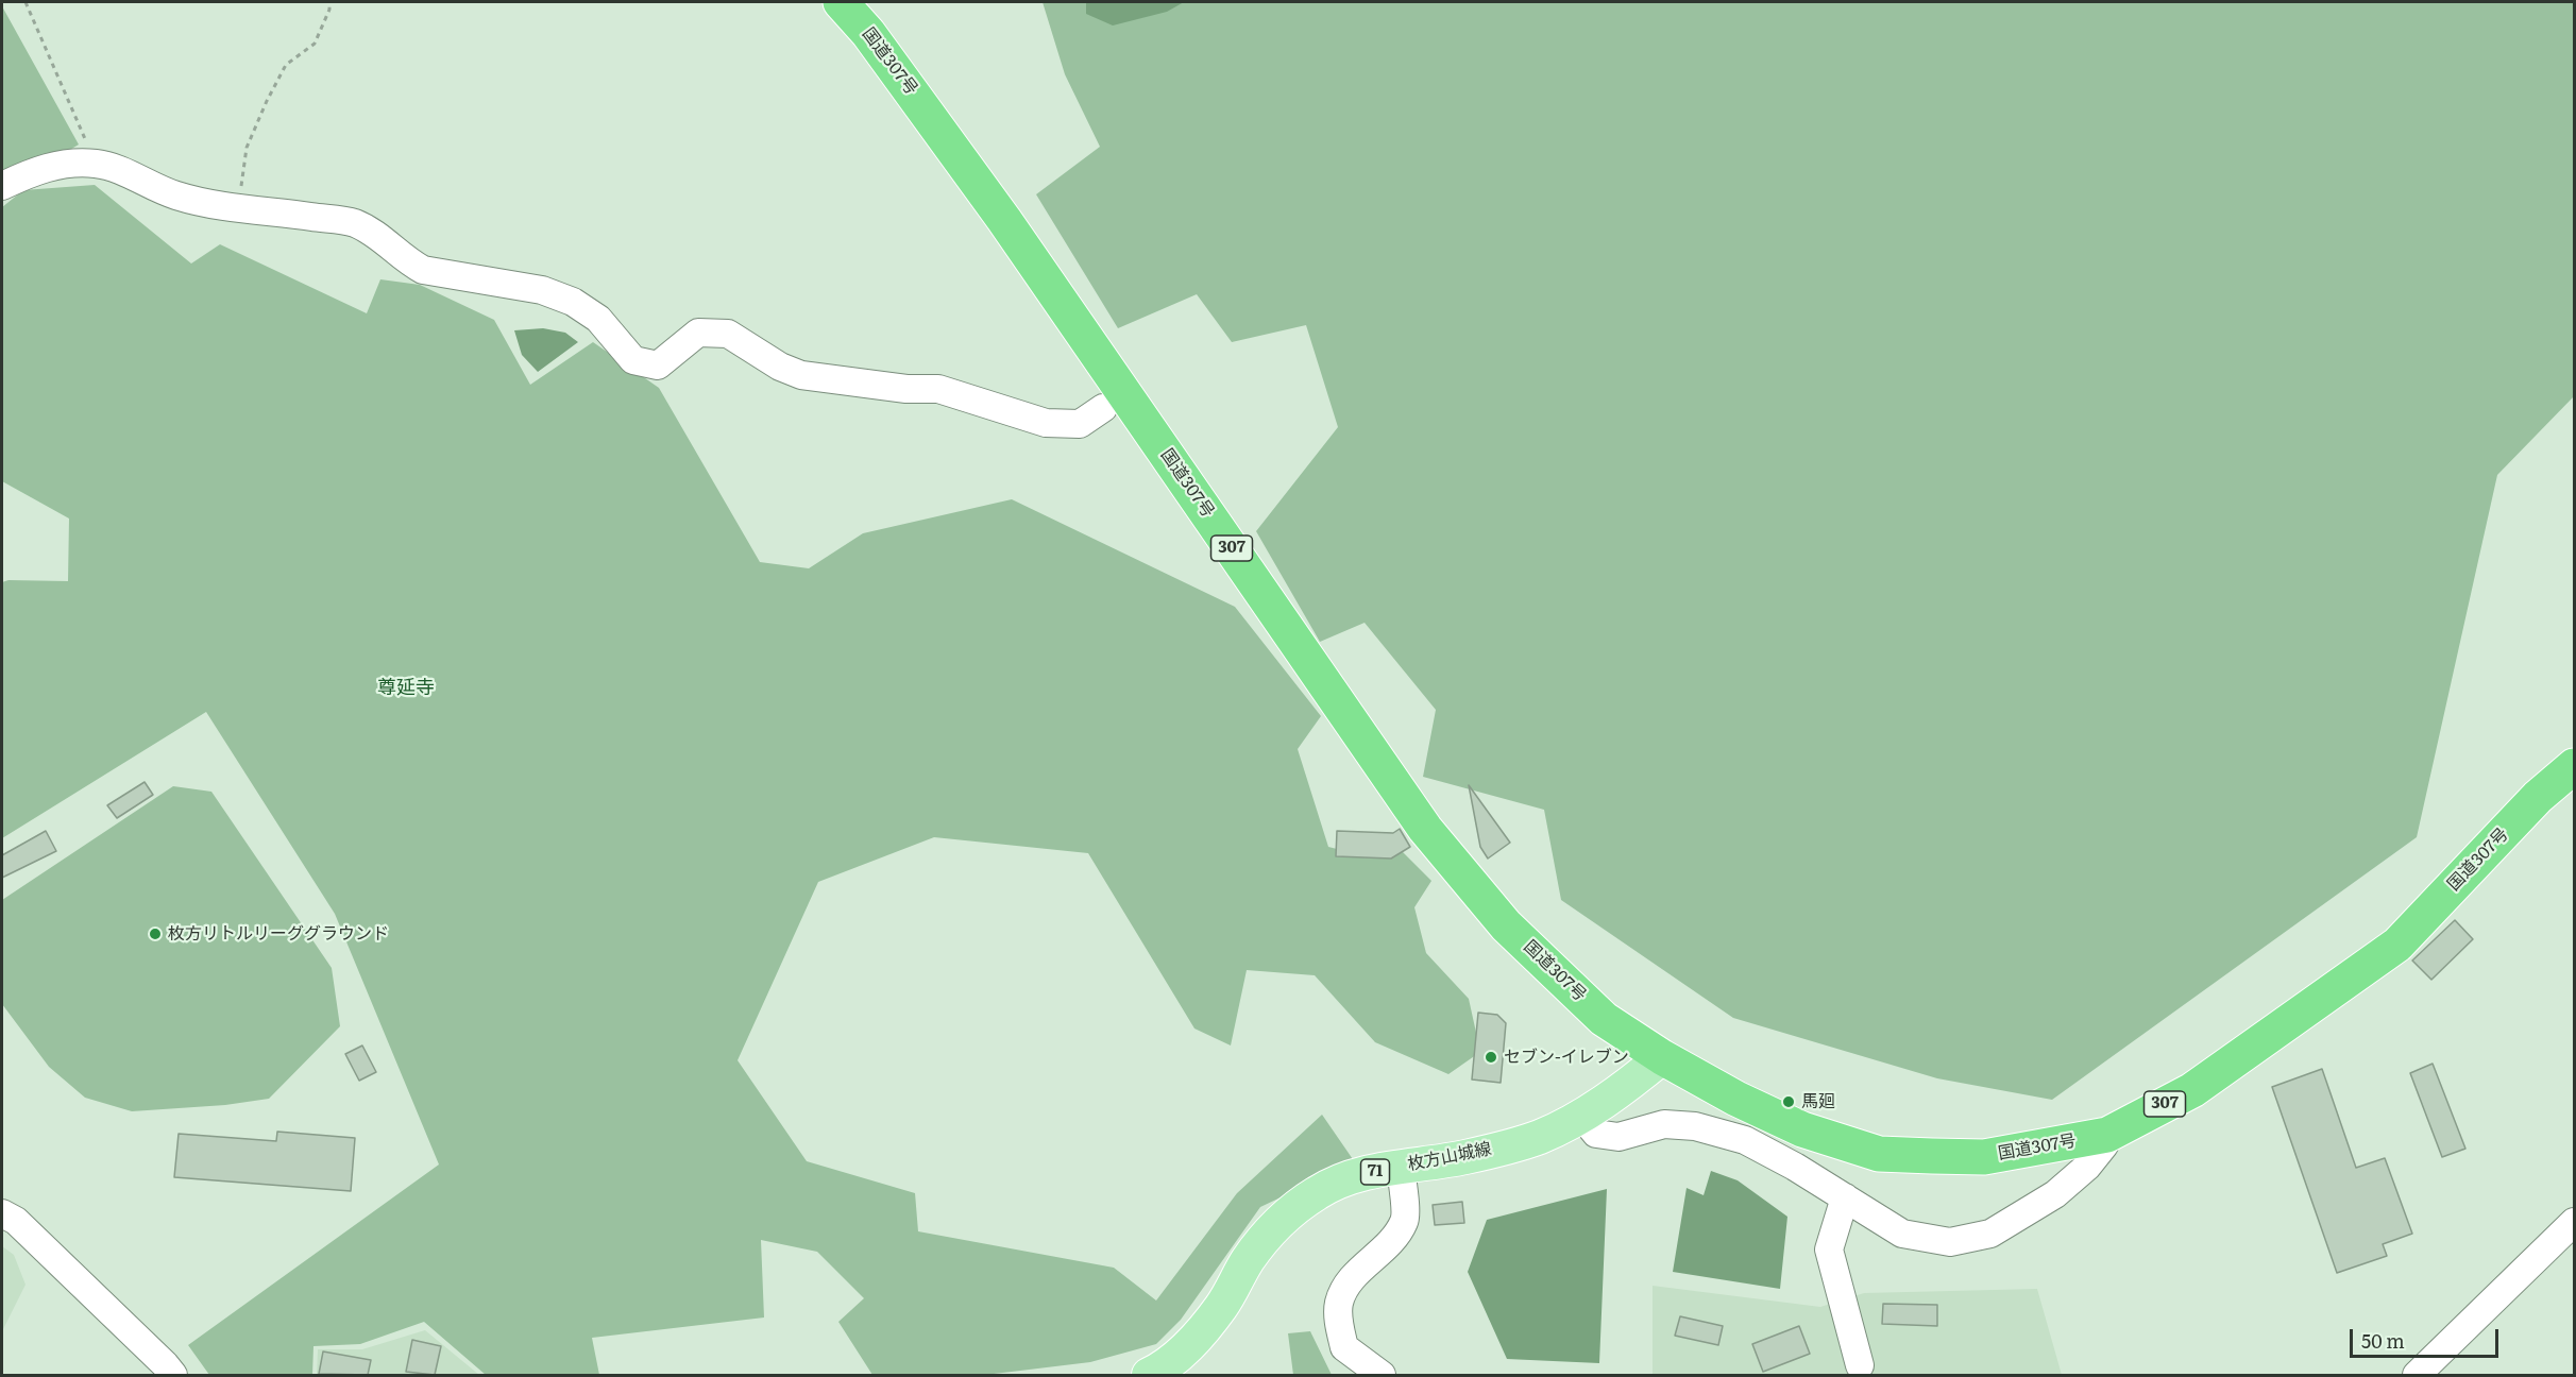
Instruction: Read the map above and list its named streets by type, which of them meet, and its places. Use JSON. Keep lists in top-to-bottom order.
{
  "streets": {
    "highway": ["国道307号", "307"],
    "main road": ["枚方山城線", "71"]
  },
  "crossings": [
    ["国道307号", "枚方山城線"]
  ],
  "districts": ["尊延寺"],
  "places": ["枚方リトルリーググラウンド", "セブン-イレブン", "馬廻"],
  "scale_bar": "50 m"
}
